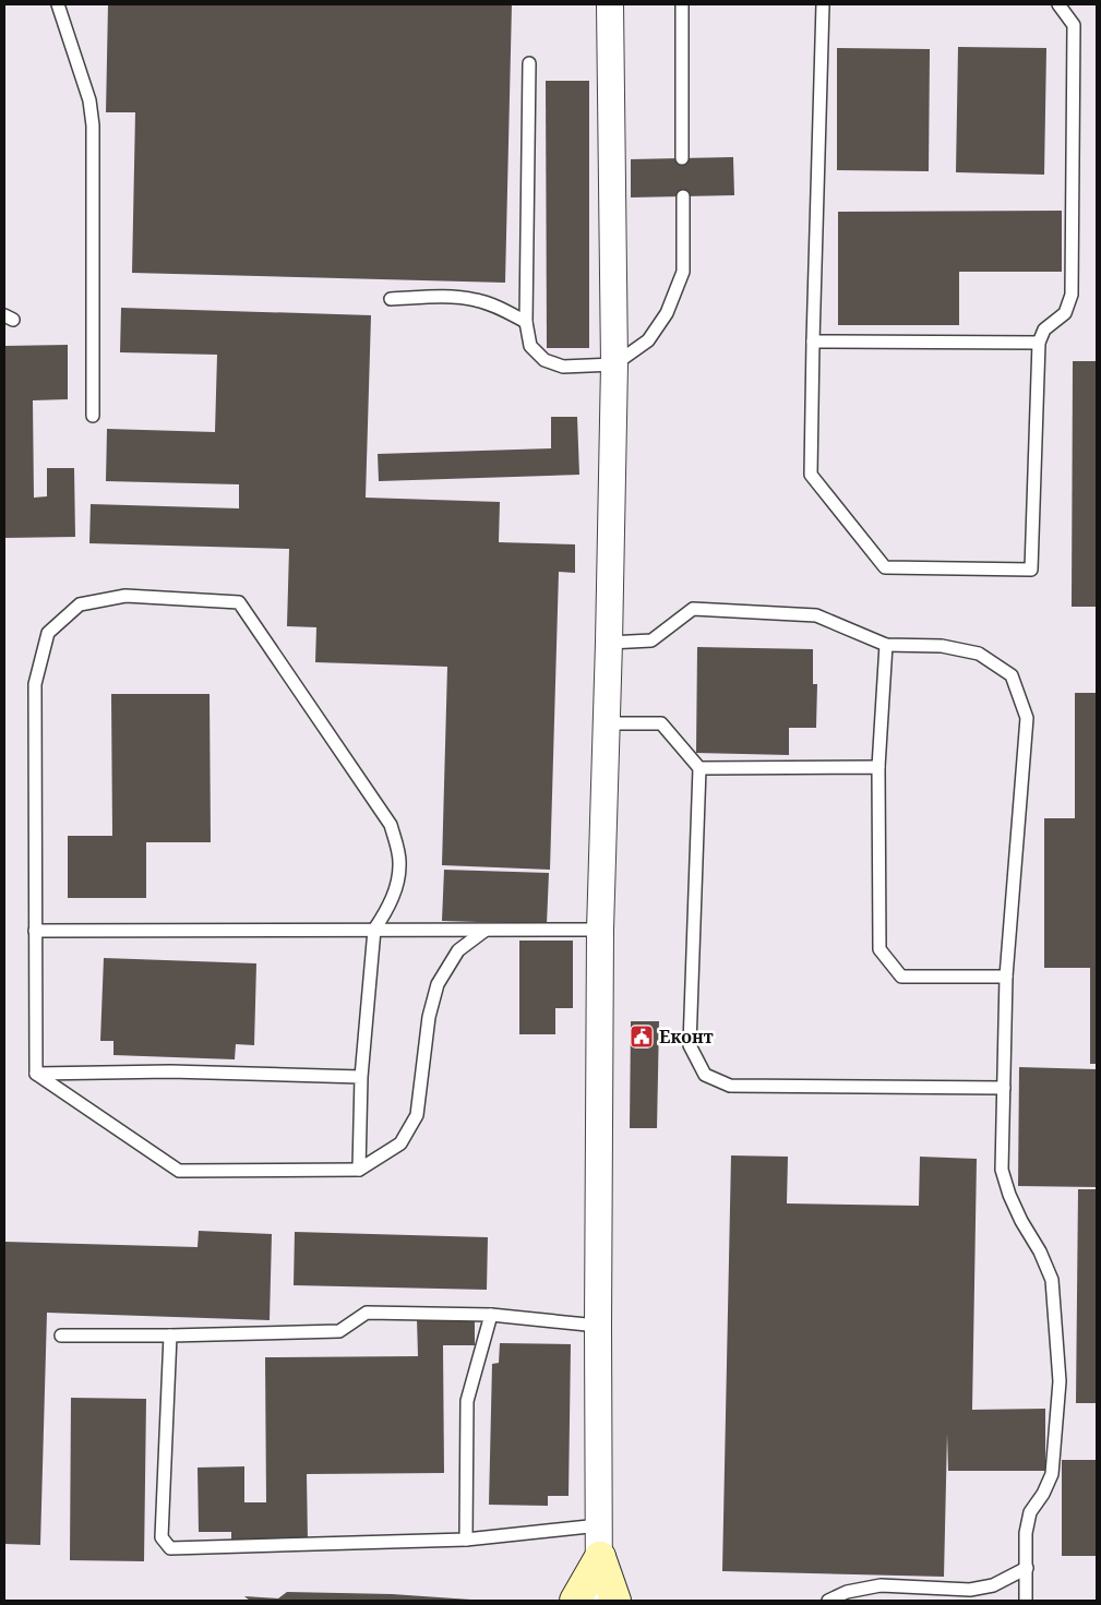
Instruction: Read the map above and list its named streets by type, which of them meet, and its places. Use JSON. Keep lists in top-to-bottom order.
{
  "places": {
    "public building": ["Еконт"]
  }
}
